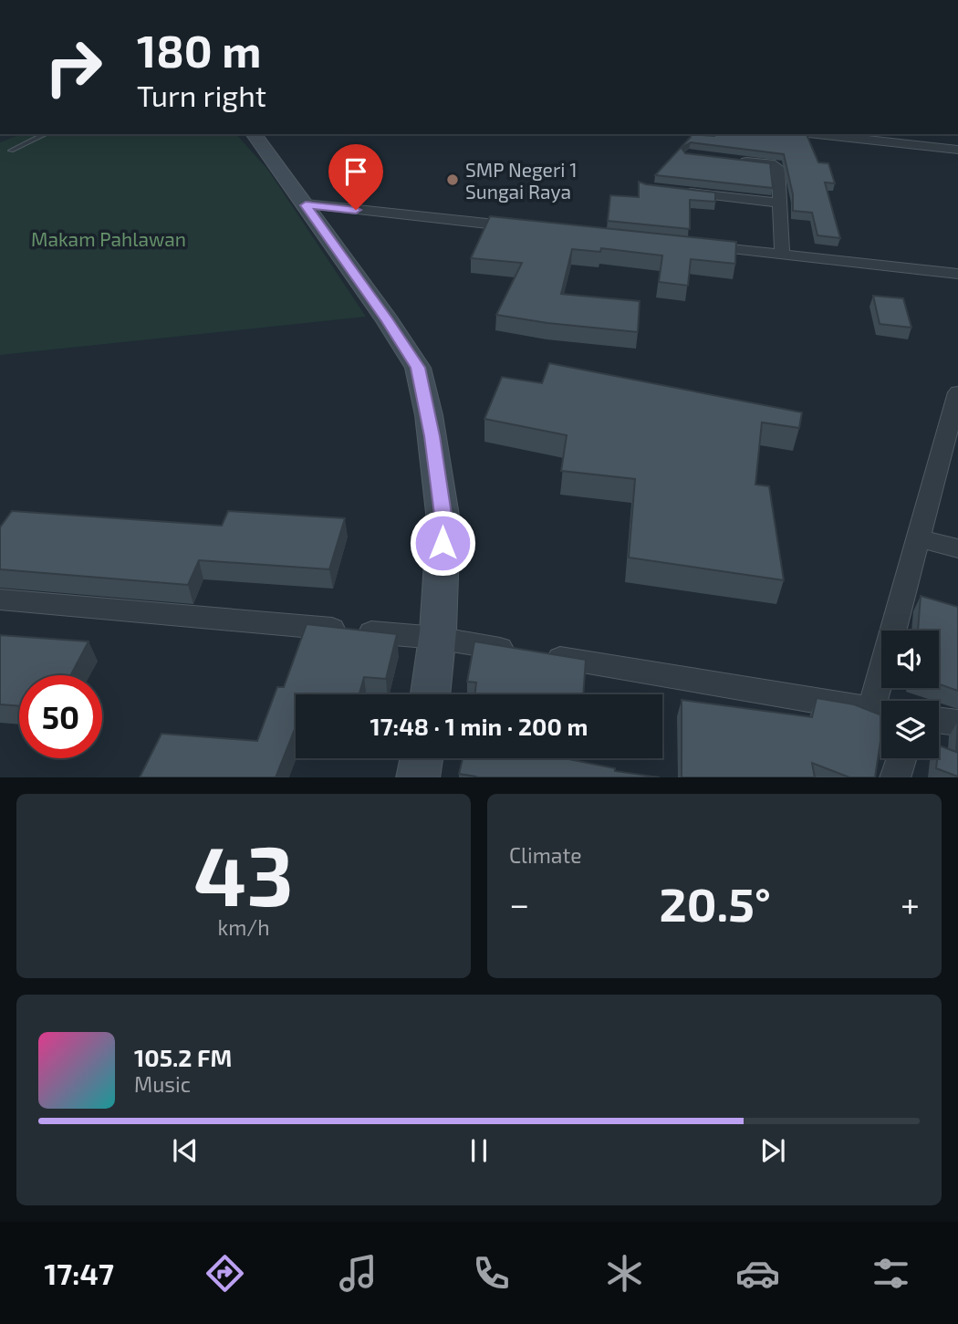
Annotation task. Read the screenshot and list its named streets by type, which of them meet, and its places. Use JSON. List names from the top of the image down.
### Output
{
  "parks": ["Makam Pahlawan"],
  "places": ["SMP Negeri 1 Sungai Raya"],
  "page": {
    "turn": ["180 m", "Turn right"],
    "limit": "50",
    "trip": "17:48 · 1 min · 200 m",
    "tile": [
      ["43", "km/h"],
      "Climate"
    ],
    "heat": ["−", "20.5°", "+"],
    "song": ["105.2 FM", "Music"],
    "tabs": "17:47"
  }
}
